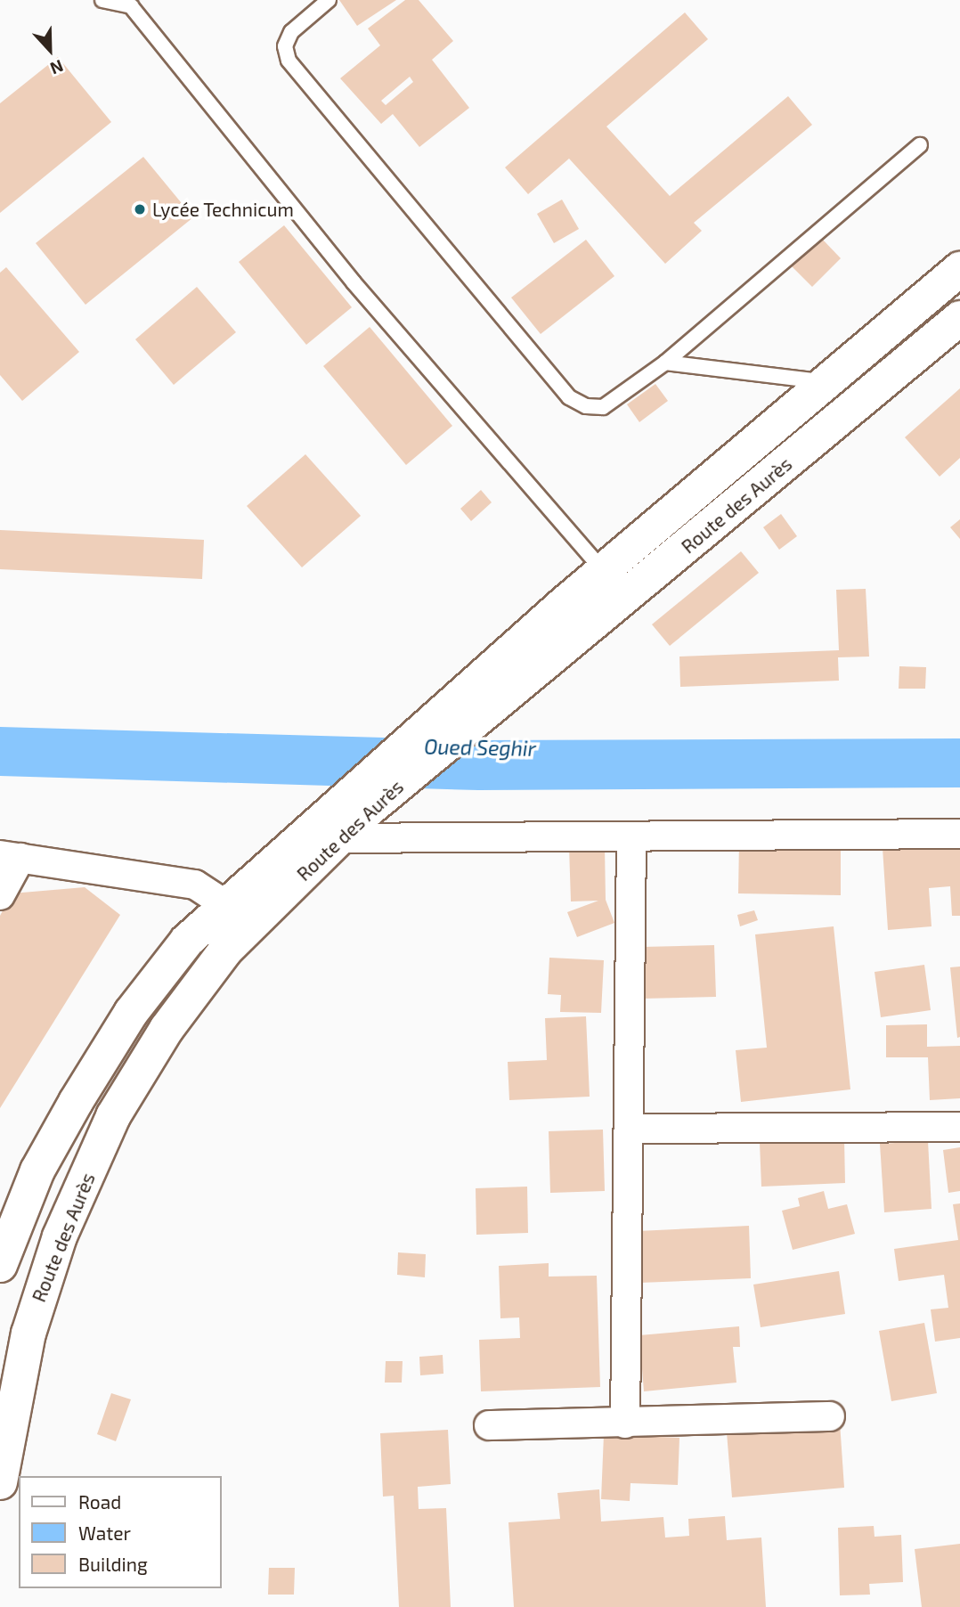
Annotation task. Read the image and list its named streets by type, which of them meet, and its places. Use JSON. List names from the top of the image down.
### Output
{
  "streets": {
    "street": ["Route des Aurès"]
  },
  "water": ["Oued Seghir"],
  "places": ["Lycée Technicum"],
  "legend": ["Road", "Water", "Building"],
  "north": "bottom"
}
